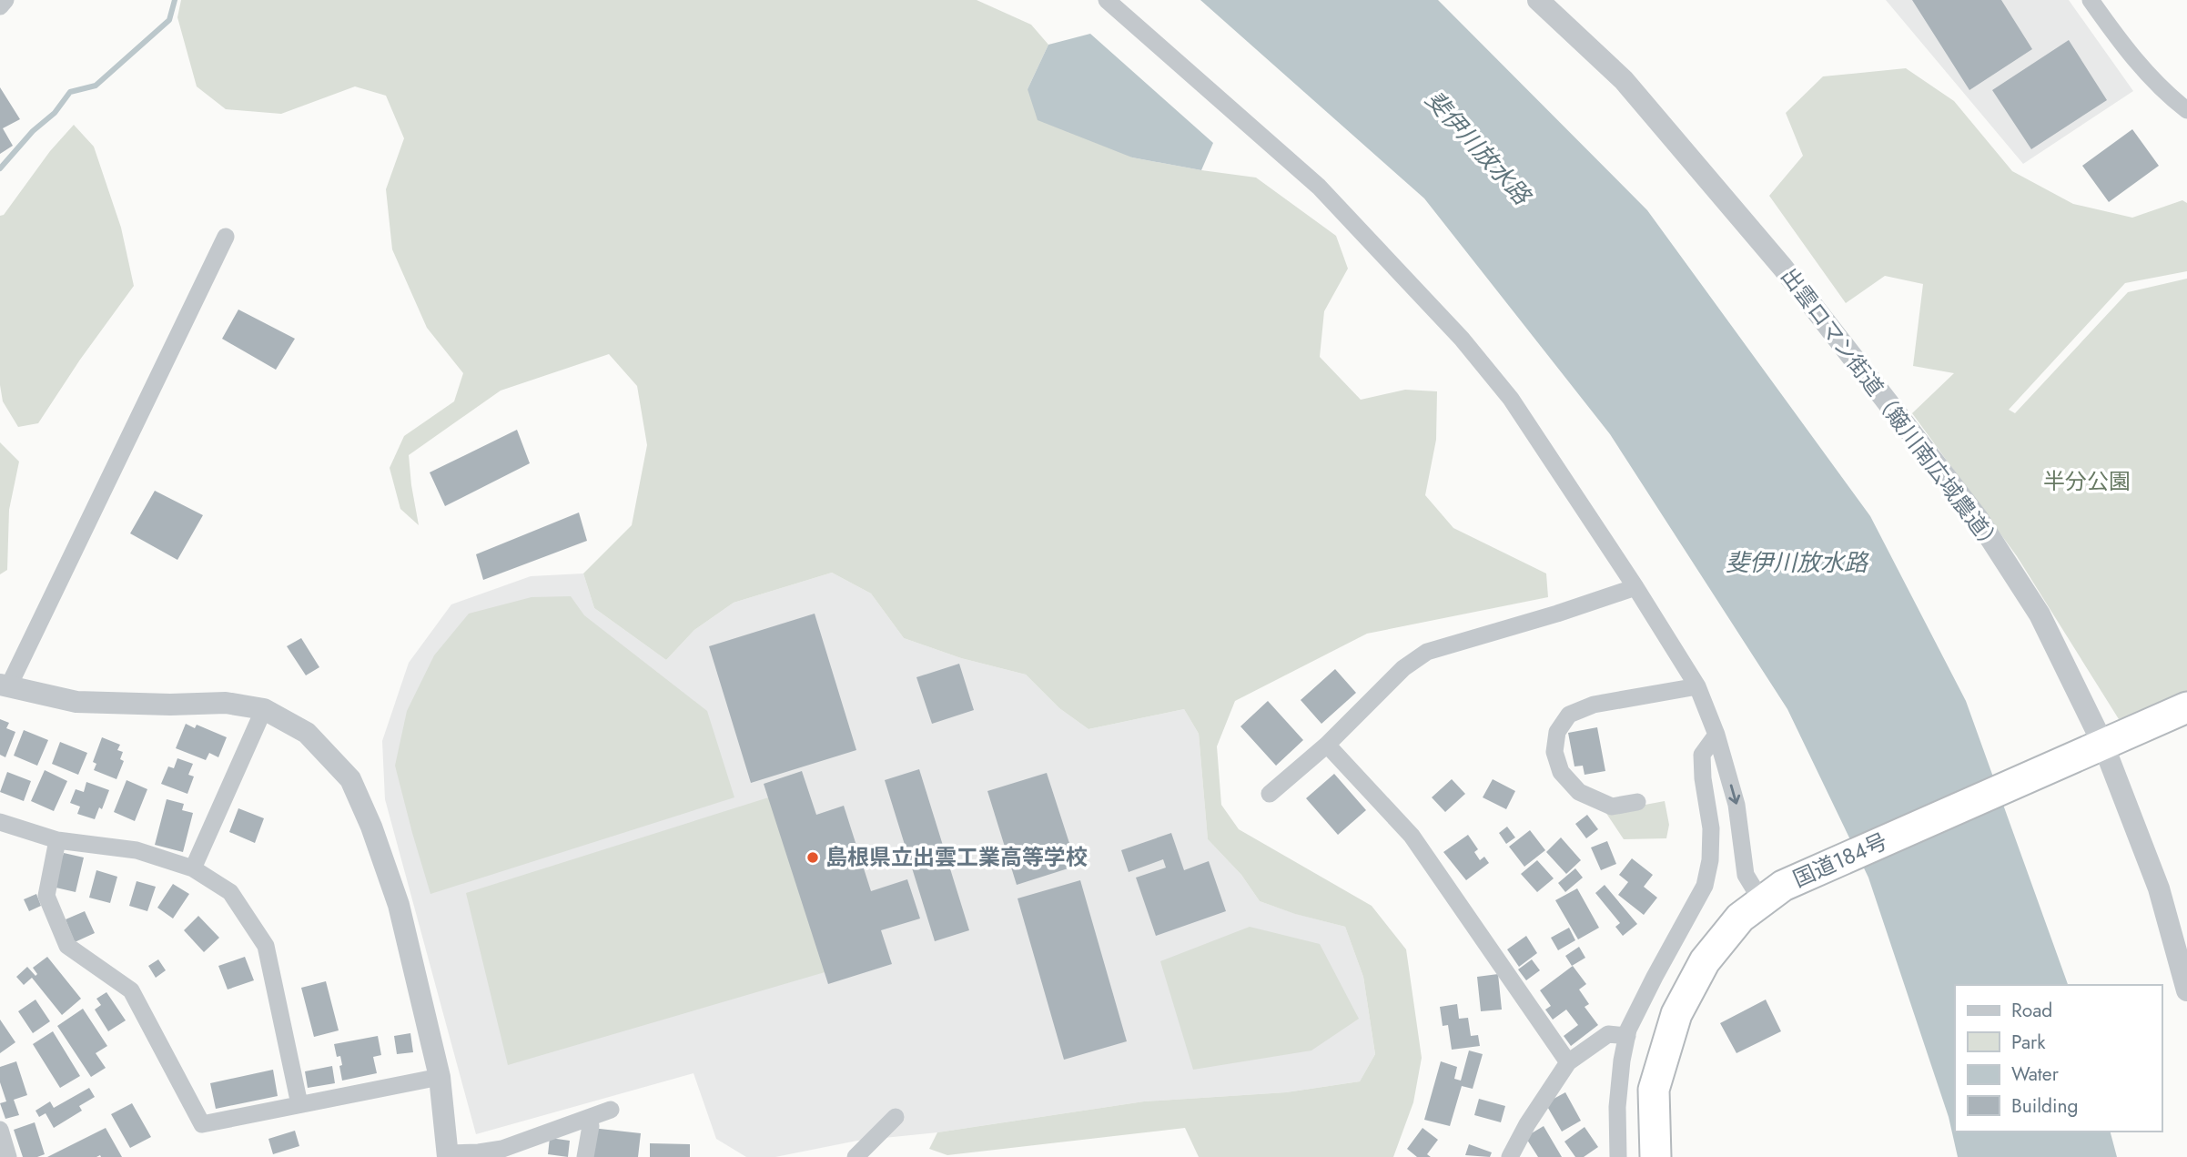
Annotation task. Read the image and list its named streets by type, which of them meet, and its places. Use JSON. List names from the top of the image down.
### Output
{
  "streets": {
    "highway": ["国道184号"],
    "street": ["出雲ロマン街道（簸川南広域農道）"]
  },
  "crossings": [
    ["出雲ロマン街道（簸川南広域農道）", "国道184号"]
  ],
  "water": ["斐伊川放水路"],
  "parks": ["半分公園"],
  "places": ["島根県立出雲工業高等学校"],
  "legend": [
    "Road",
    "Park",
    "Water",
    "Building"
  ]
}
